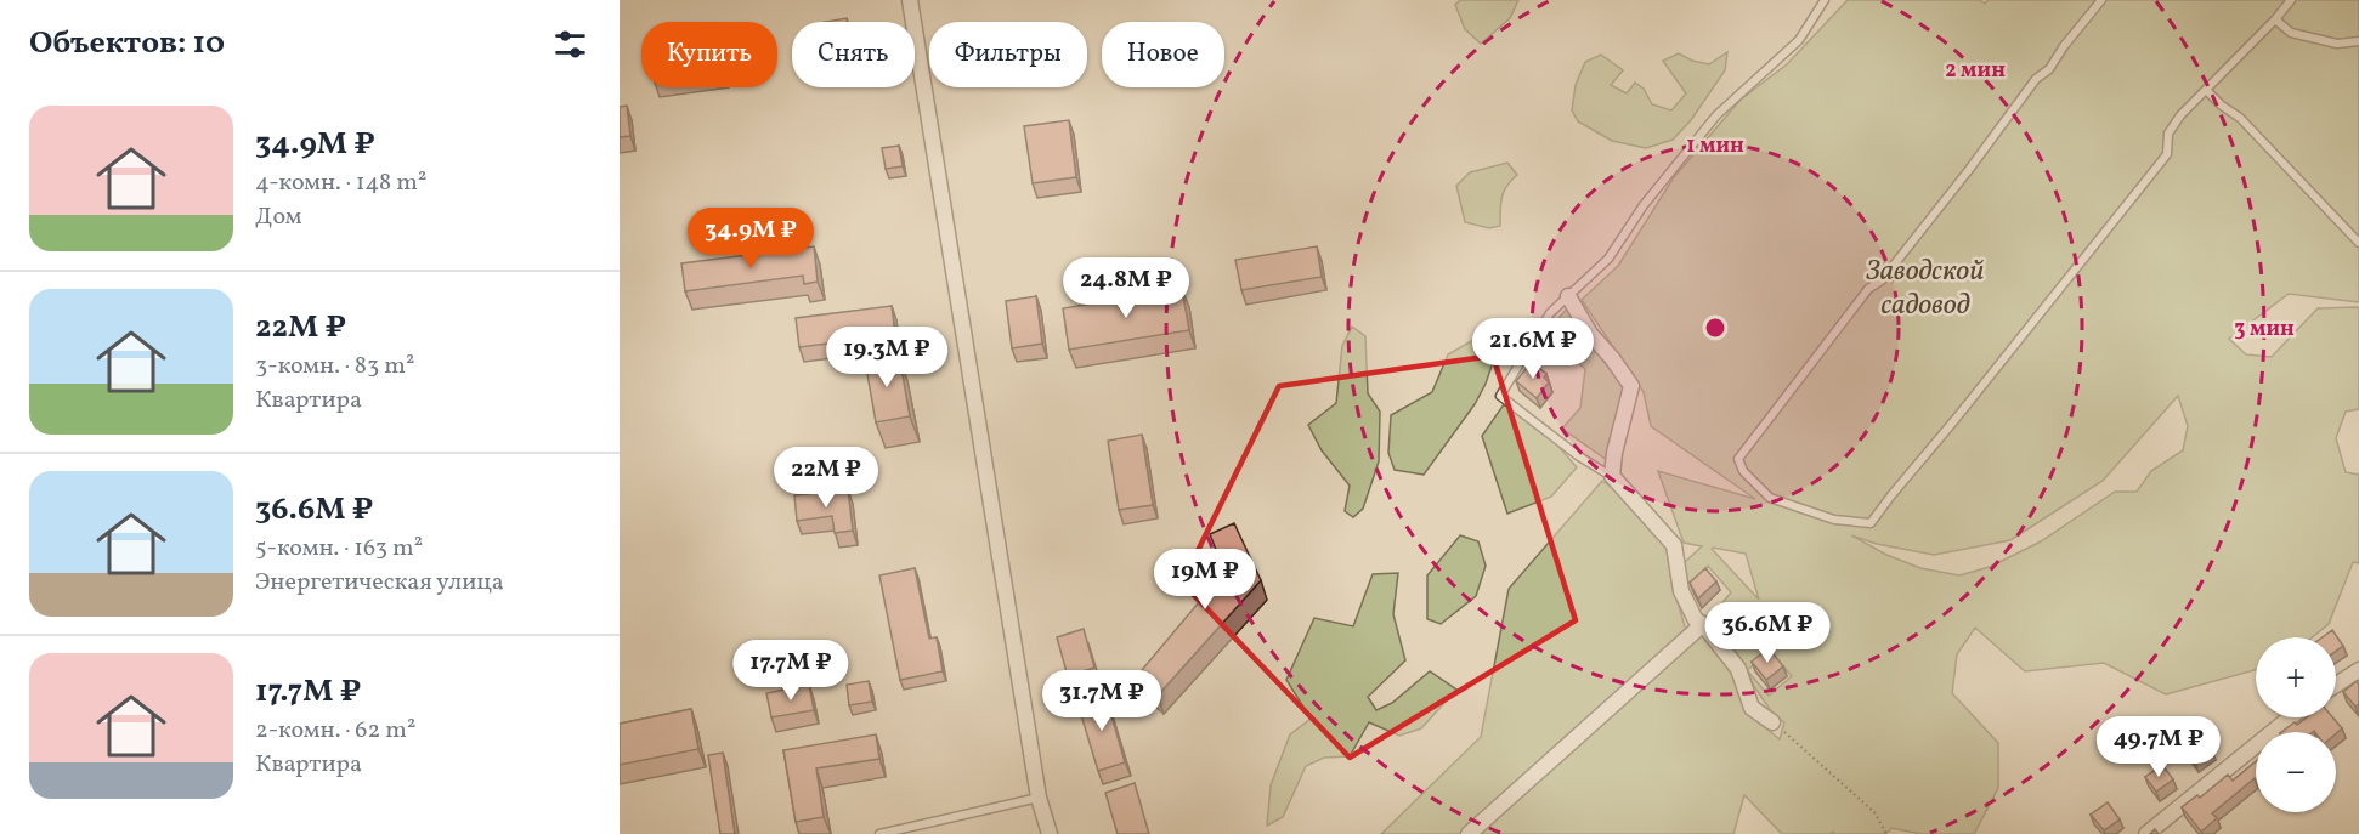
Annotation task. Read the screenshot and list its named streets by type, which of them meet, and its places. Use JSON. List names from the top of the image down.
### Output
{
  "parks": ["Заводской садовод"],
  "page": {
    "heading": "Объектов: 10",
    "chip": [
      "Купить",
      "Снять",
      "Фильтры",
      "Новое"
    ],
    "list": [
      {
        "name": "34.9M ₽",
        "note": "4-комн. · 148 m² · Дом"
      },
      {
        "name": "22M ₽",
        "note": "3-комн. · 83 m² · Квартира"
      },
      {
        "name": "36.6M ₽",
        "note": "5-комн. · 163 m² · Энергетическая улица"
      },
      {
        "name": "17.7M ₽",
        "note": "2-комн. · 62 m² · Квартира"
      }
    ],
    "price": [
      "34.9M ₽",
      "24.8M ₽",
      "21.6M ₽",
      "19.3M ₽",
      "22M ₽",
      "19M ₽",
      "36.6M ₽",
      "17.7M ₽",
      "31.7M ₽",
      "49.7M ₽"
    ],
    "map_buttons": ["+", "−"]
  },
  "rings": ["2 мин", "1 мин", "3 мин"]
}
